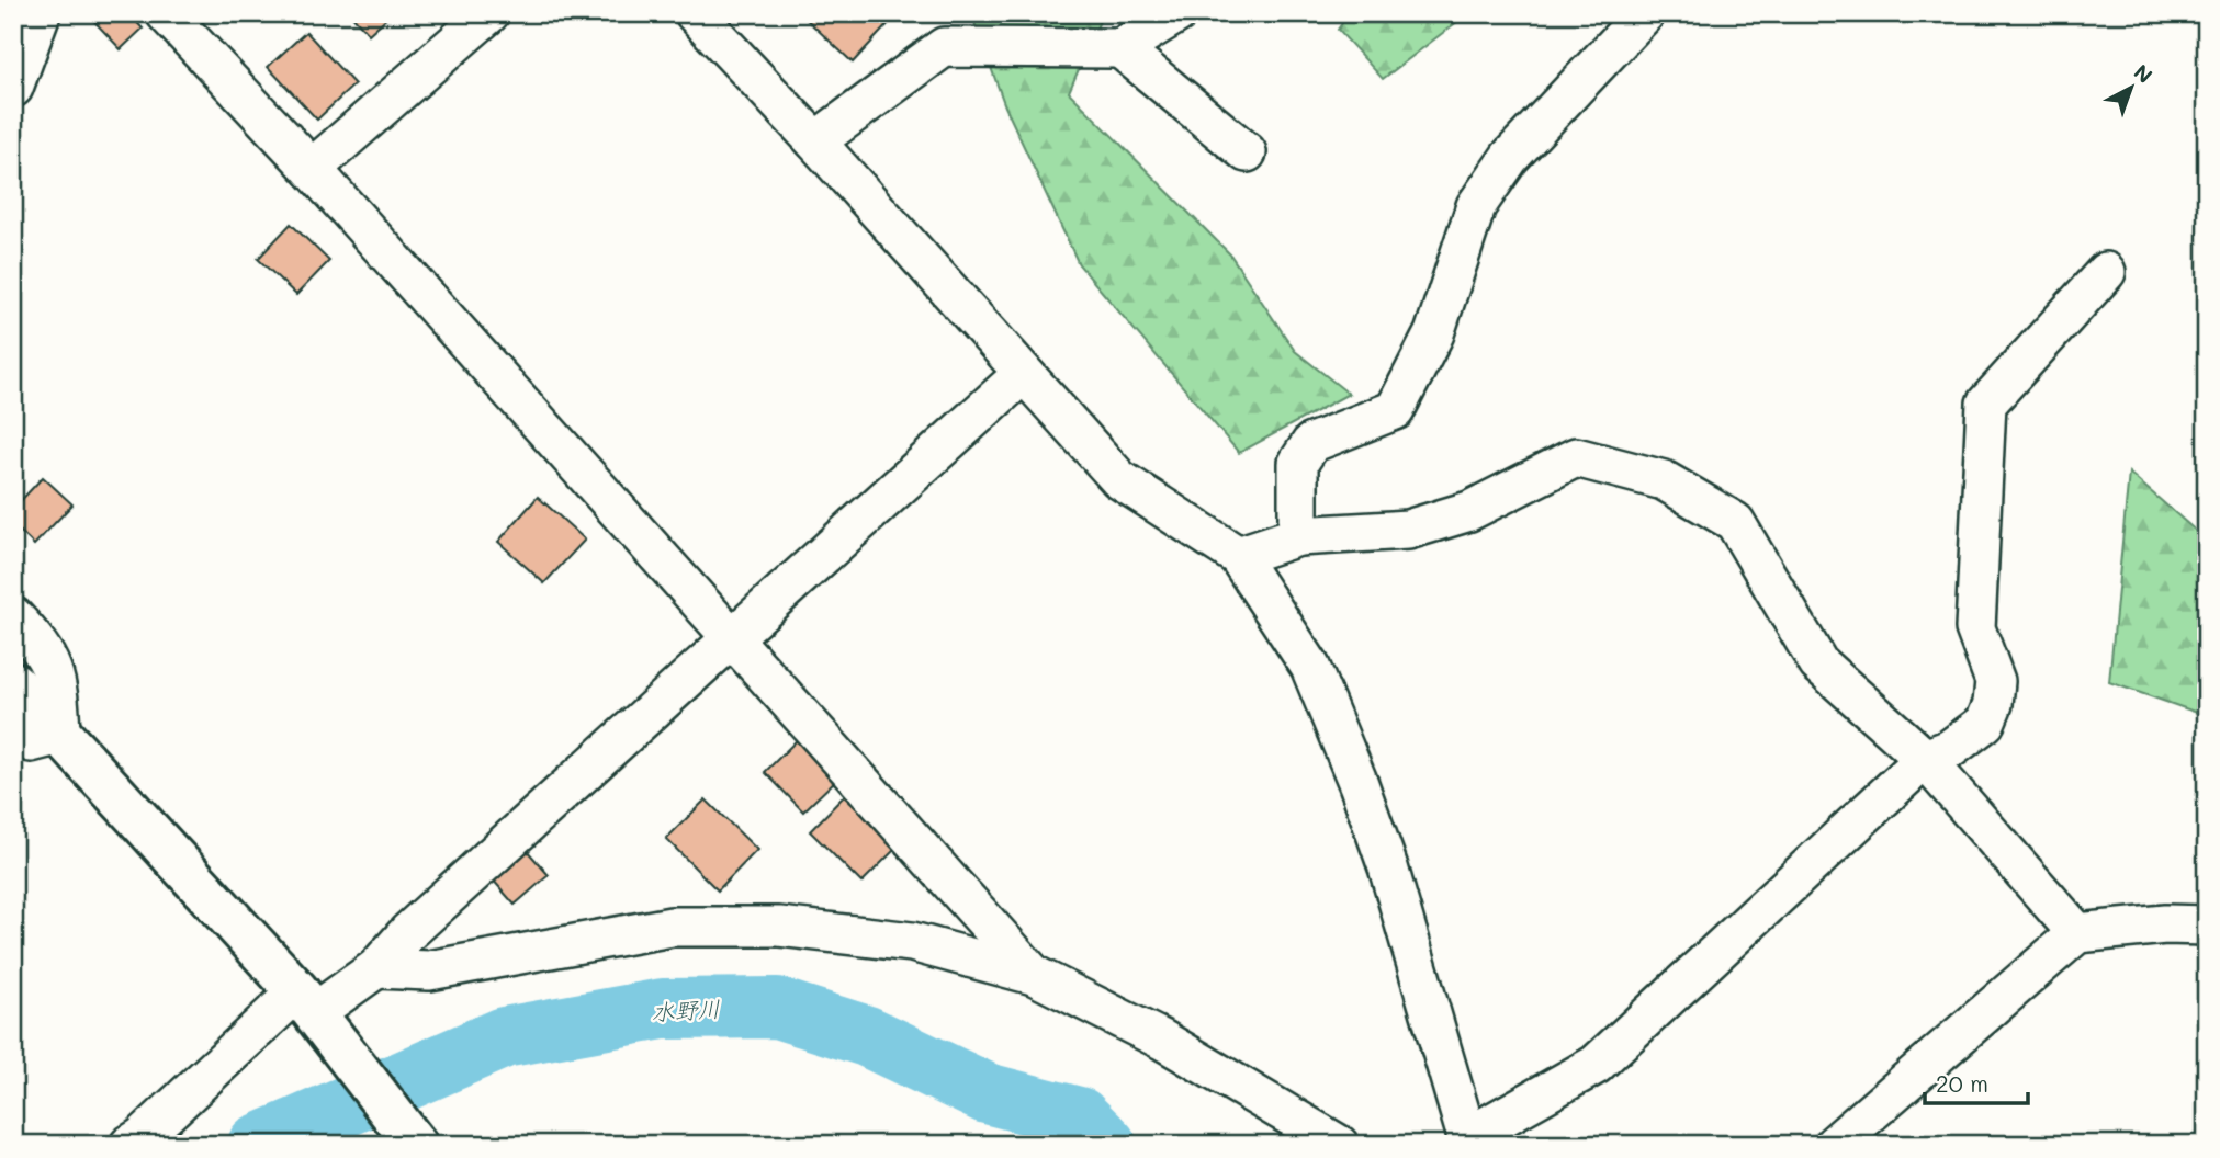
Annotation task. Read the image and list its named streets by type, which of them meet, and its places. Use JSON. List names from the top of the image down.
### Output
{
  "water": ["水野川"],
  "scale_bar": "20 m",
  "north": "top right"
}
